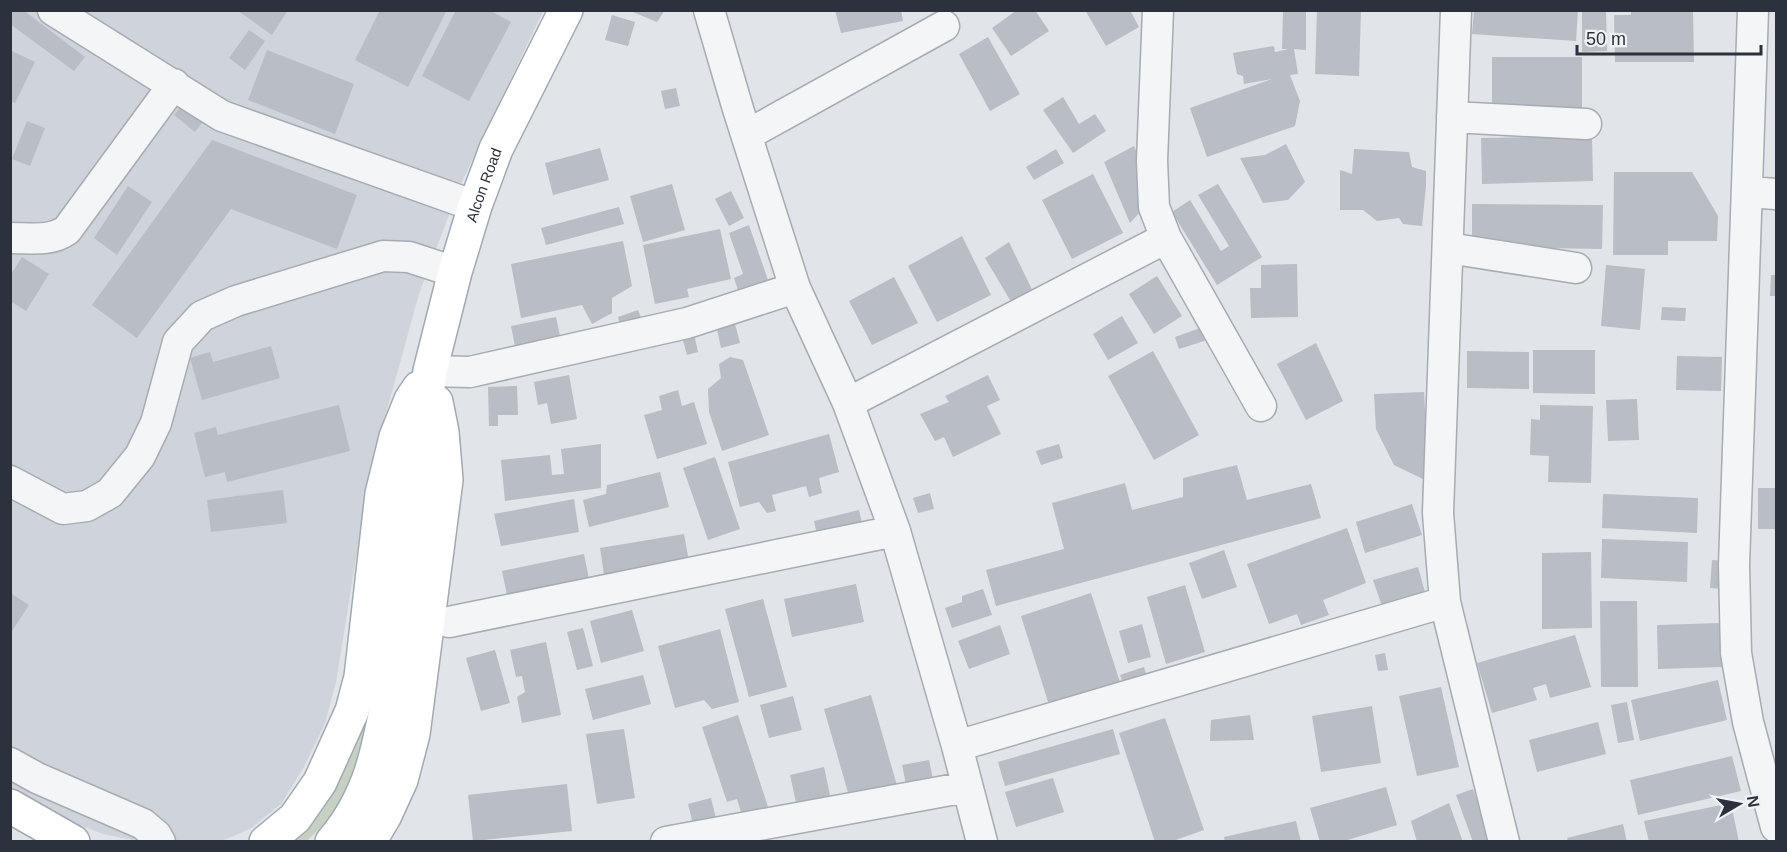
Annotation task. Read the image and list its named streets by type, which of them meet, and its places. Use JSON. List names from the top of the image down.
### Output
{
  "streets": {
    "main road": ["Alcon Road"]
  },
  "scale_bar": "50 m",
  "north": "right"
}
